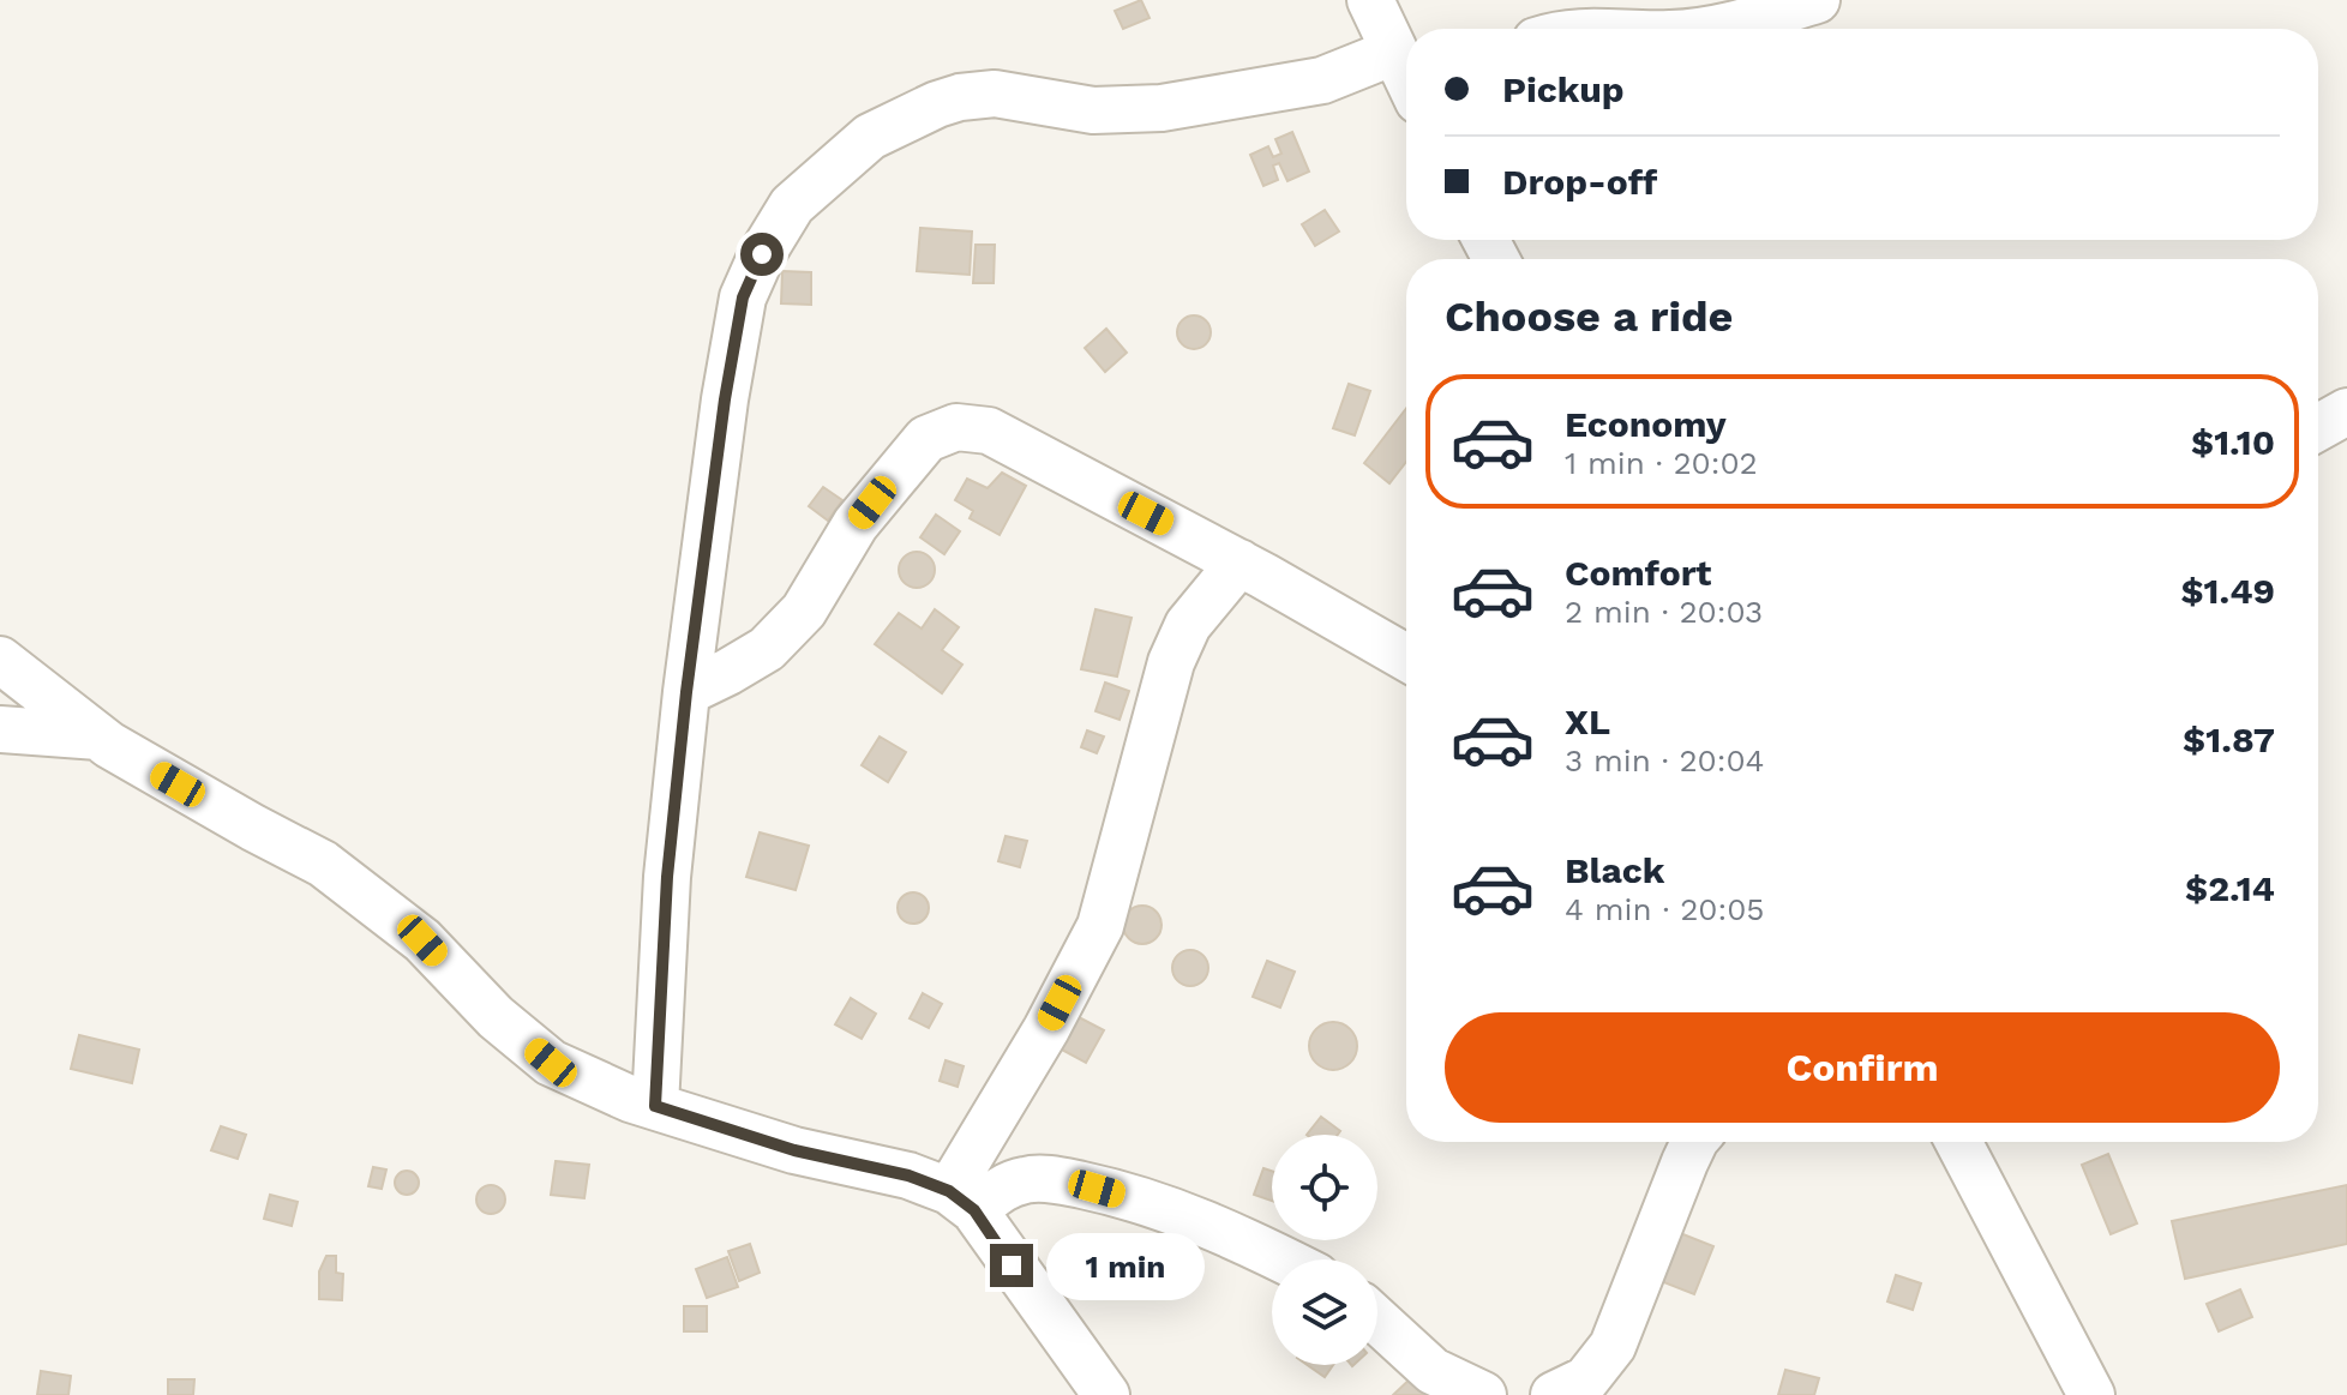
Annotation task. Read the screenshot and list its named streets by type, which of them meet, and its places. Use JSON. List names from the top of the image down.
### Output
{
  "page": {
    "banner": ["Pickup", "Drop-off"],
    "heading": "Choose a ride",
    "list": [
      {
        "name": "Economy",
        "note": "1 min · 20:02",
        "value": "$1.10"
      },
      {
        "name": "Comfort",
        "note": "2 min · 20:03",
        "value": "$1.49"
      },
      {
        "name": "XL",
        "note": "3 min · 20:04",
        "value": "$1.87"
      },
      {
        "name": "Black",
        "note": "4 min · 20:05",
        "value": "$2.14"
      }
    ],
    "buttons": "Confirm",
    "bubble": "1 min"
  }
}
